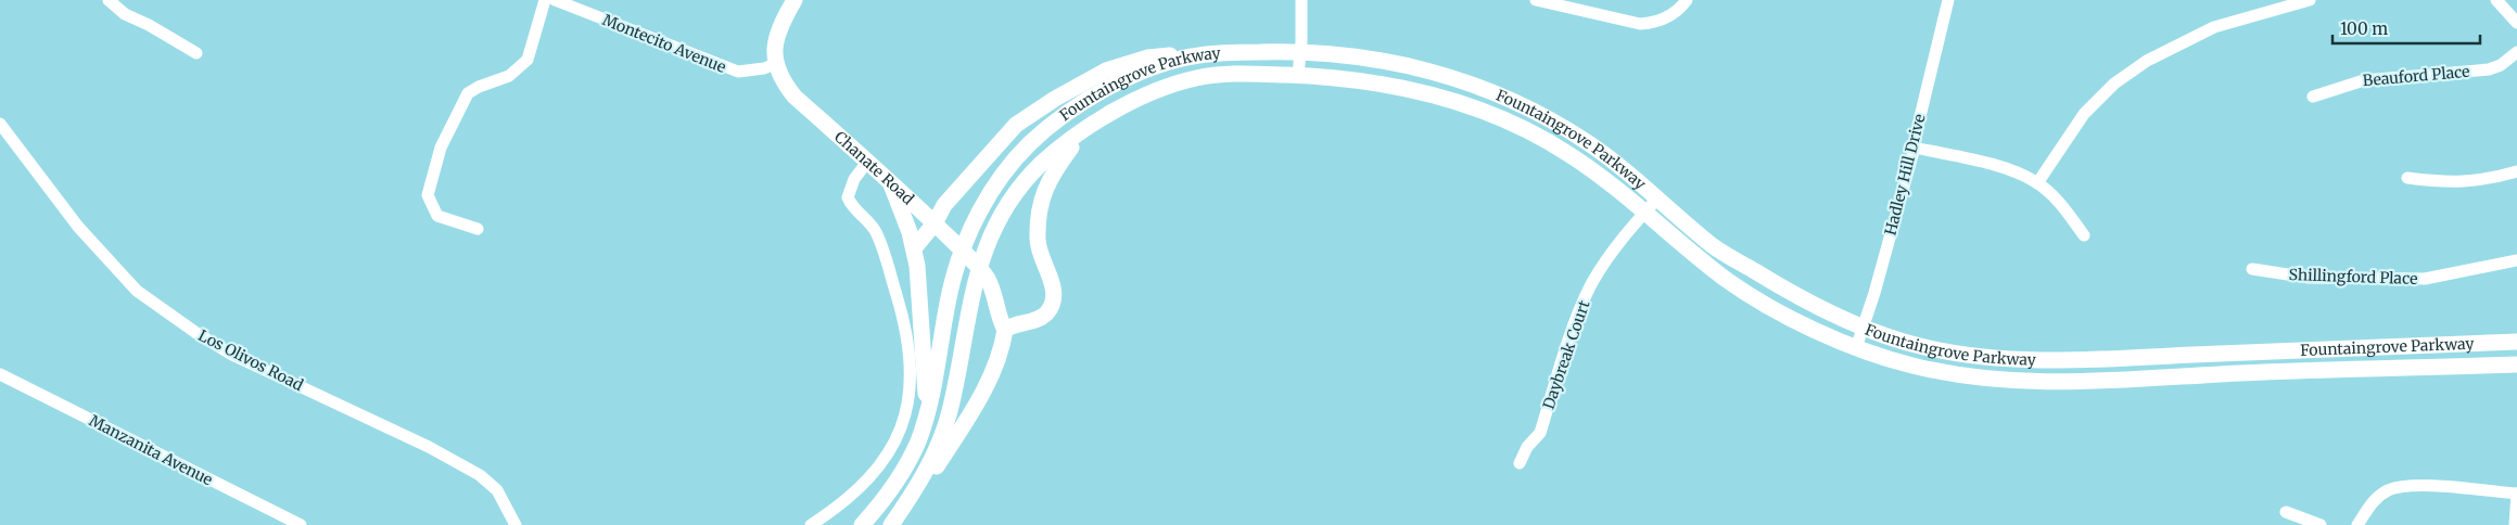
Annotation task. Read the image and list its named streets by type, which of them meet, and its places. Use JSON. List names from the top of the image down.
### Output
{
  "streets": {
    "main road": ["Fountaingrove Parkway", "Chanate Road"],
    "street": [
      "Montecito Avenue",
      "Beauford Place",
      "Hadley Hill Drive",
      "Shillingford Place",
      "Daybreak Court",
      "Los Olivos Road",
      "Manzanita Avenue"
    ]
  },
  "crossings": [
    ["Montecito Avenue", "Chanate Road"],
    ["Fountaingrove Parkway", "Hadley Hill Drive"],
    ["Fountaingrove Parkway", "Daybreak Court"]
  ],
  "scale_bar": "100 m"
}
